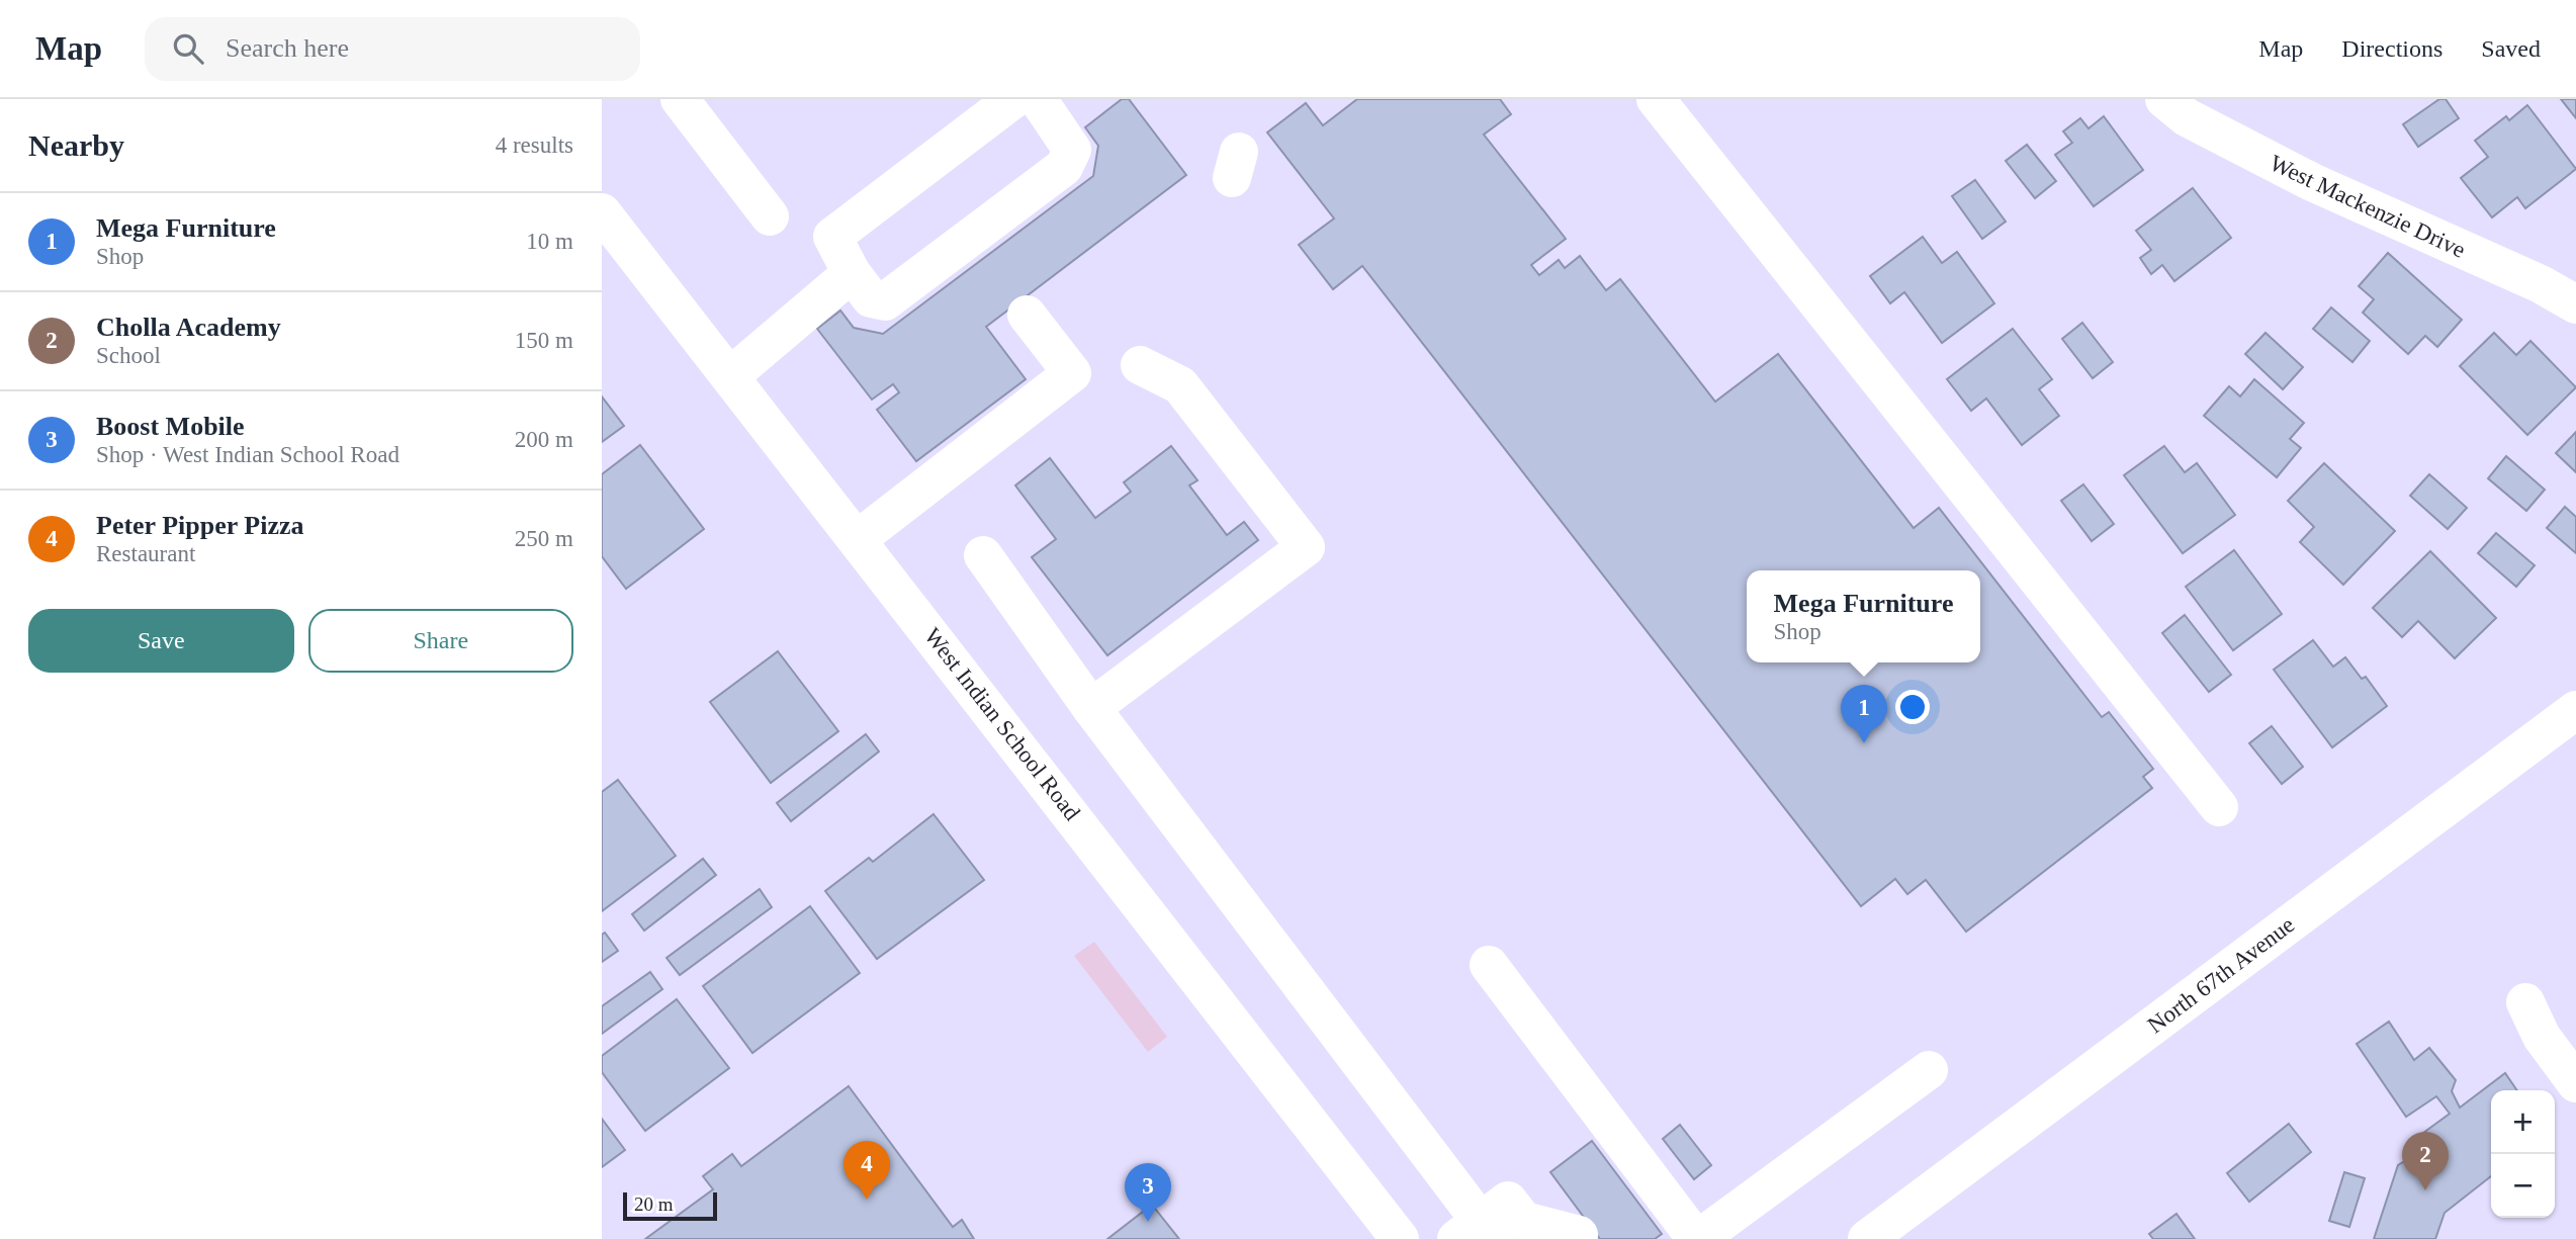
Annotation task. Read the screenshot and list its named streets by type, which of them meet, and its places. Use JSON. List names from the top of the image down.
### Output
{
  "streets": {
    "main road": ["West Mackenzie Drive", "West Indian School Road", "North 67th Avenue"]
  },
  "scale_bar": "20 m",
  "page": {
    "header": "Map",
    "search": "Search here",
    "nav": ["Map", "Directions", "Saved"],
    "heading": ["Nearby", "4 results"],
    "list": [
      {
        "mark": "1",
        "name": "Mega Furniture",
        "note": "Shop",
        "value": "10 m"
      },
      {
        "mark": "2",
        "name": "Cholla Academy",
        "note": "School",
        "value": "150 m"
      },
      {
        "mark": "3",
        "name": "Boost Mobile",
        "note": "Shop · West Indian School Road",
        "value": "200 m"
      },
      {
        "mark": "4",
        "name": "Peter Pipper Pizza",
        "note": "Restaurant",
        "value": "250 m"
      }
    ],
    "popup": ["Mega Furniture", "Shop"],
    "buttons": ["Save", "Share"],
    "pins": [
      "1",
      "2",
      "4",
      "3"
    ],
    "map_buttons": ["+", "−"],
    "scale": "20 m"
  }
}
